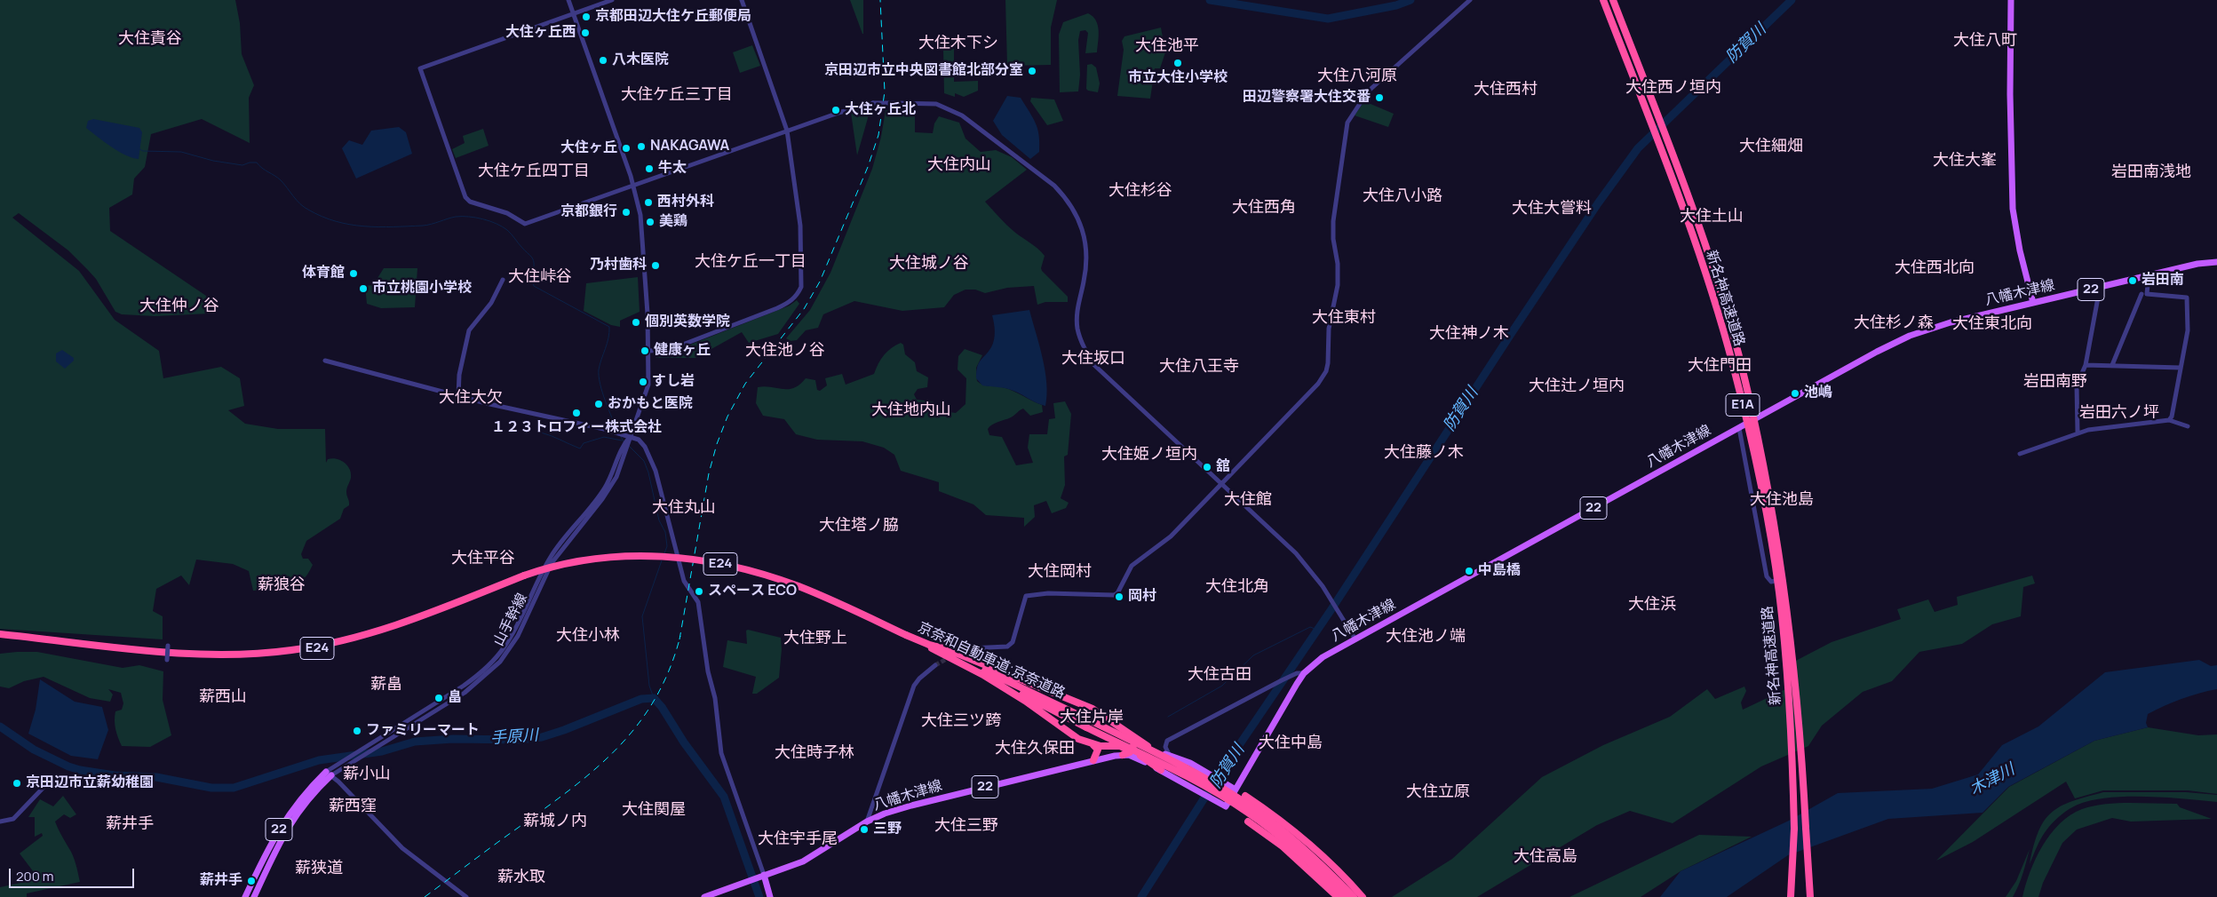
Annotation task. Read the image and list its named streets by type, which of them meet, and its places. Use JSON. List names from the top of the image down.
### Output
{
  "streets": {
    "highway": [
      "新名神高速道路",
      "E1A",
      "E24",
      "京奈和自動車道;京奈道路"
    ],
    "main road": ["22", "八幡木津線"],
    "street": ["山手幹線"]
  },
  "crossings": [
    ["22", "山手幹線"]
  ],
  "districts": [
    "大住責谷",
    "大住八町",
    "大住木下シ",
    "大住池平",
    "大住八河原",
    "大住西ノ垣内",
    "大住西村",
    "大住ケ丘三丁目",
    "大住細畑",
    "大住大峯",
    "大住内山",
    "大住ケ丘四丁目",
    "岩田南浅地",
    "大住杉谷",
    "大住八小路",
    "大住西角",
    "大住大嘗料",
    "大住土山",
    "大住ケ丘一丁目",
    "大住城ノ谷",
    "大住西北向",
    "大住峠谷",
    "大住仲ノ谷",
    "大住東村",
    "大住杉ノ森",
    "大住東北向",
    "大住神ノ木",
    "大住池ノ谷",
    "大住坂口",
    "大住門田",
    "大住八王寺",
    "岩田南野",
    "大住辻ノ垣内",
    "大住大欠",
    "大住地内山",
    "岩田六ノ坪",
    "大住藤ノ木",
    "大住姫ノ垣内",
    "大住館",
    "大住池島",
    "大住丸山",
    "大住塔ノ脇",
    "大住平谷",
    "大住岡村",
    "薪狼谷",
    "大住北角",
    "大住浜",
    "大住小林",
    "大住池ノ端",
    "大住野上",
    "大住古田",
    "薪畠",
    "薪西山",
    "大住片岸",
    "大住三ツ跨",
    "大住中島",
    "大住久保田",
    "大住時子林",
    "薪小山",
    "大住立原",
    "薪西窪",
    "大住関屋",
    "薪城ノ内",
    "薪井手",
    "大住三野",
    "大住宇手尾",
    "大住高島",
    "薪狭道",
    "薪水取"
  ],
  "water": ["防賀川", "手原川", "木津川"],
  "places": [
    "京都田辺大住ケ丘郵便局",
    "大住ヶ丘西",
    "八木医院",
    "市立大住小学校",
    "京田辺市立中央図書館北部分室",
    "田辺警察署大住交番",
    "大住ヶ丘北",
    "NAKAGAWA",
    "大住ヶ丘",
    "牛太",
    "西村外科",
    "京都銀行",
    "美鶏",
    "乃村歯科",
    "体育館",
    "岩田南",
    "市立桃園小学校",
    "個別英数学院",
    "健康ヶ丘",
    "すし岩",
    "池嶋",
    "おかもと医院",
    "１２３トロフィー株式会社",
    "舘",
    "中島橋",
    "スペース ECO",
    "岡村",
    "畠",
    "ファミリーマート",
    "京田辺市立薪幼稚園",
    "三野",
    "薪井手"
  ],
  "scale_bar": "200 m"
}
